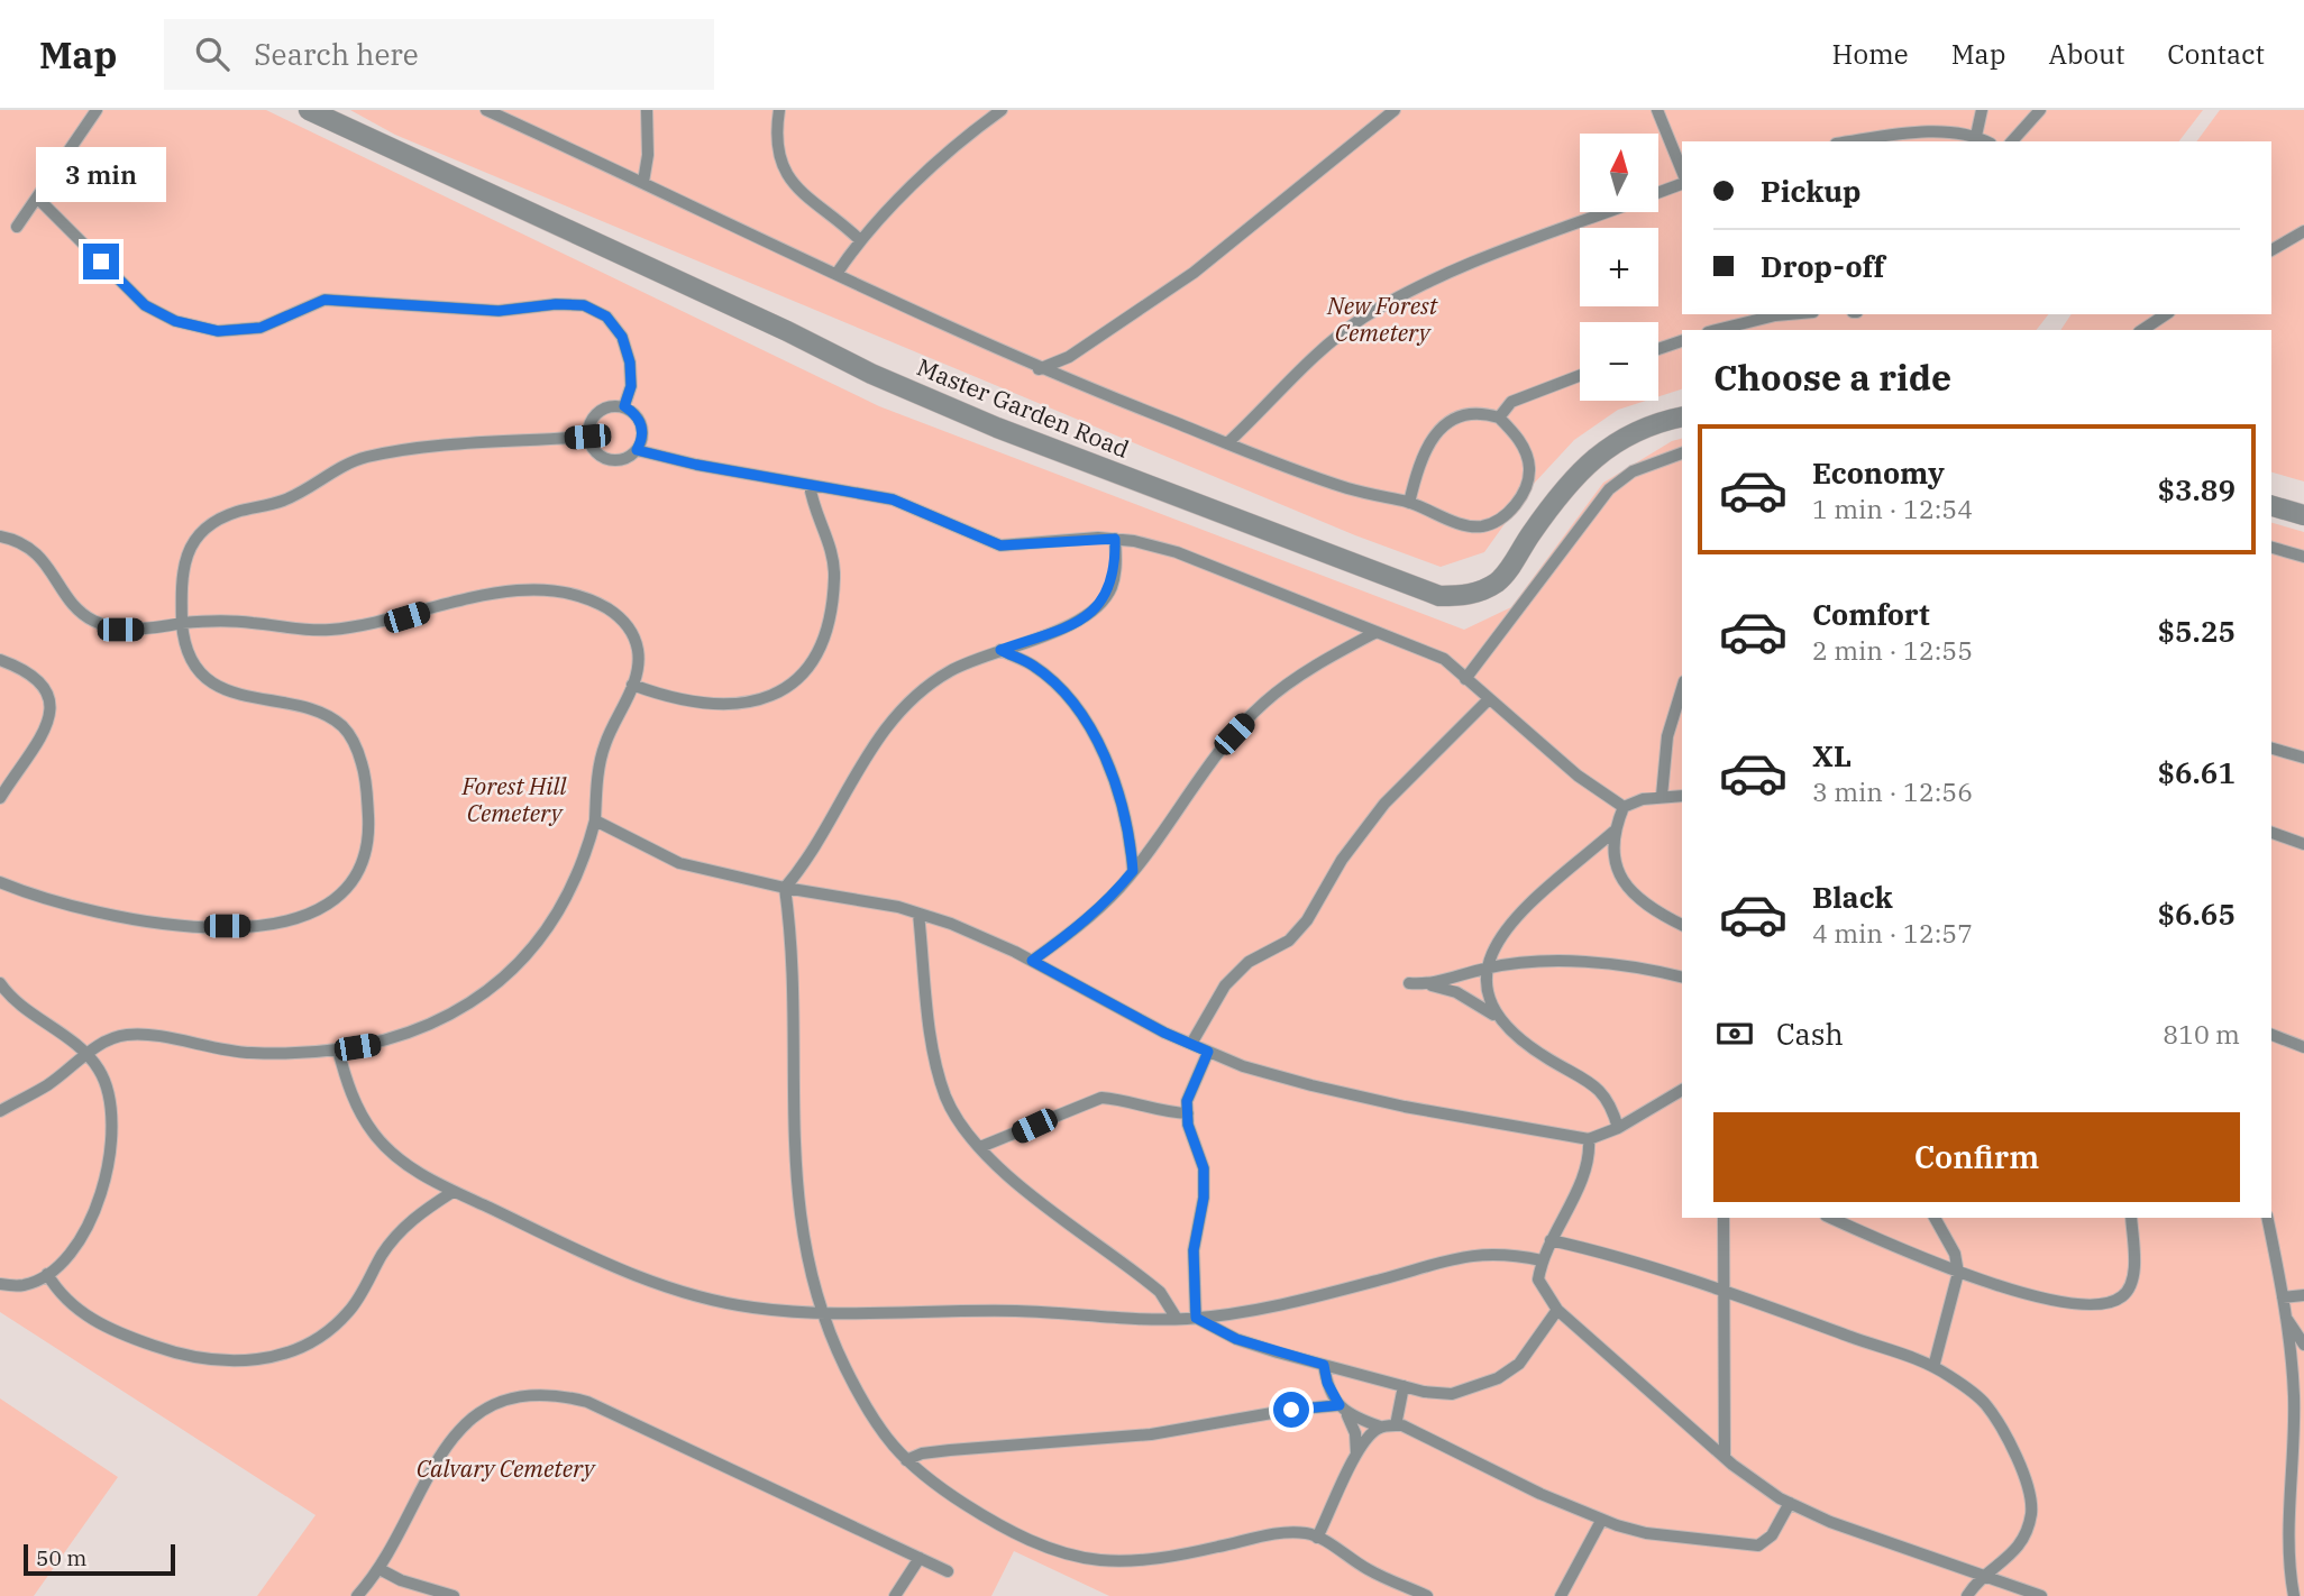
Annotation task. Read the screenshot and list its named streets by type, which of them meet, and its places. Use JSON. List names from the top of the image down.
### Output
{
  "streets": {
    "street": ["Master Garden Road"]
  },
  "parks": ["New Forest Cemetery", "Forest Hill Cemetery", "Calvary Cemetery"],
  "scale_bar": "50 m",
  "north": "top",
  "page": {
    "header": "Map",
    "search": "Search here",
    "nav": [
      "Home",
      "Map",
      "About",
      "Contact"
    ],
    "map_buttons": ["+", "−"],
    "banner": ["Pickup", "Drop-off"],
    "bubble": "3 min",
    "heading": "Choose a ride",
    "list": [
      {
        "name": "Economy",
        "note": "1 min · 12:54",
        "value": "$3.89"
      },
      {
        "name": "Comfort",
        "note": "2 min · 12:55",
        "value": "$5.25"
      },
      {
        "name": "XL",
        "note": "3 min · 12:56",
        "value": "$6.61"
      },
      {
        "name": "Black",
        "note": "4 min · 12:57",
        "value": "$6.65"
      }
    ],
    "pay": ["Cash", "810 m"],
    "buttons": "Confirm",
    "scale": "50 m"
  }
}
